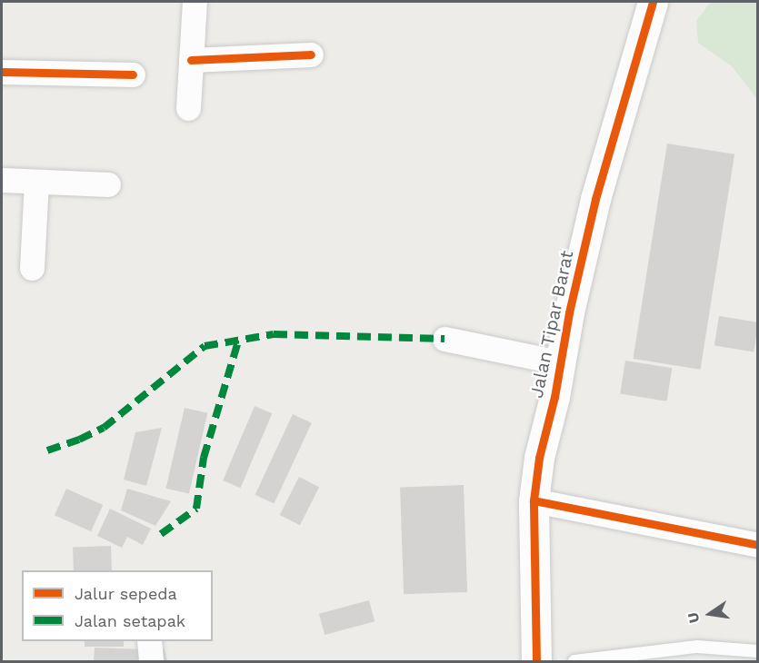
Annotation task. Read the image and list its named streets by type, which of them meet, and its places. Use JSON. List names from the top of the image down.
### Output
{
  "streets": {
    "street": ["Jalan Tipar Barat"]
  },
  "legend": ["Jalur sepeda", "Jalan setapak"],
  "north": "left"
}
